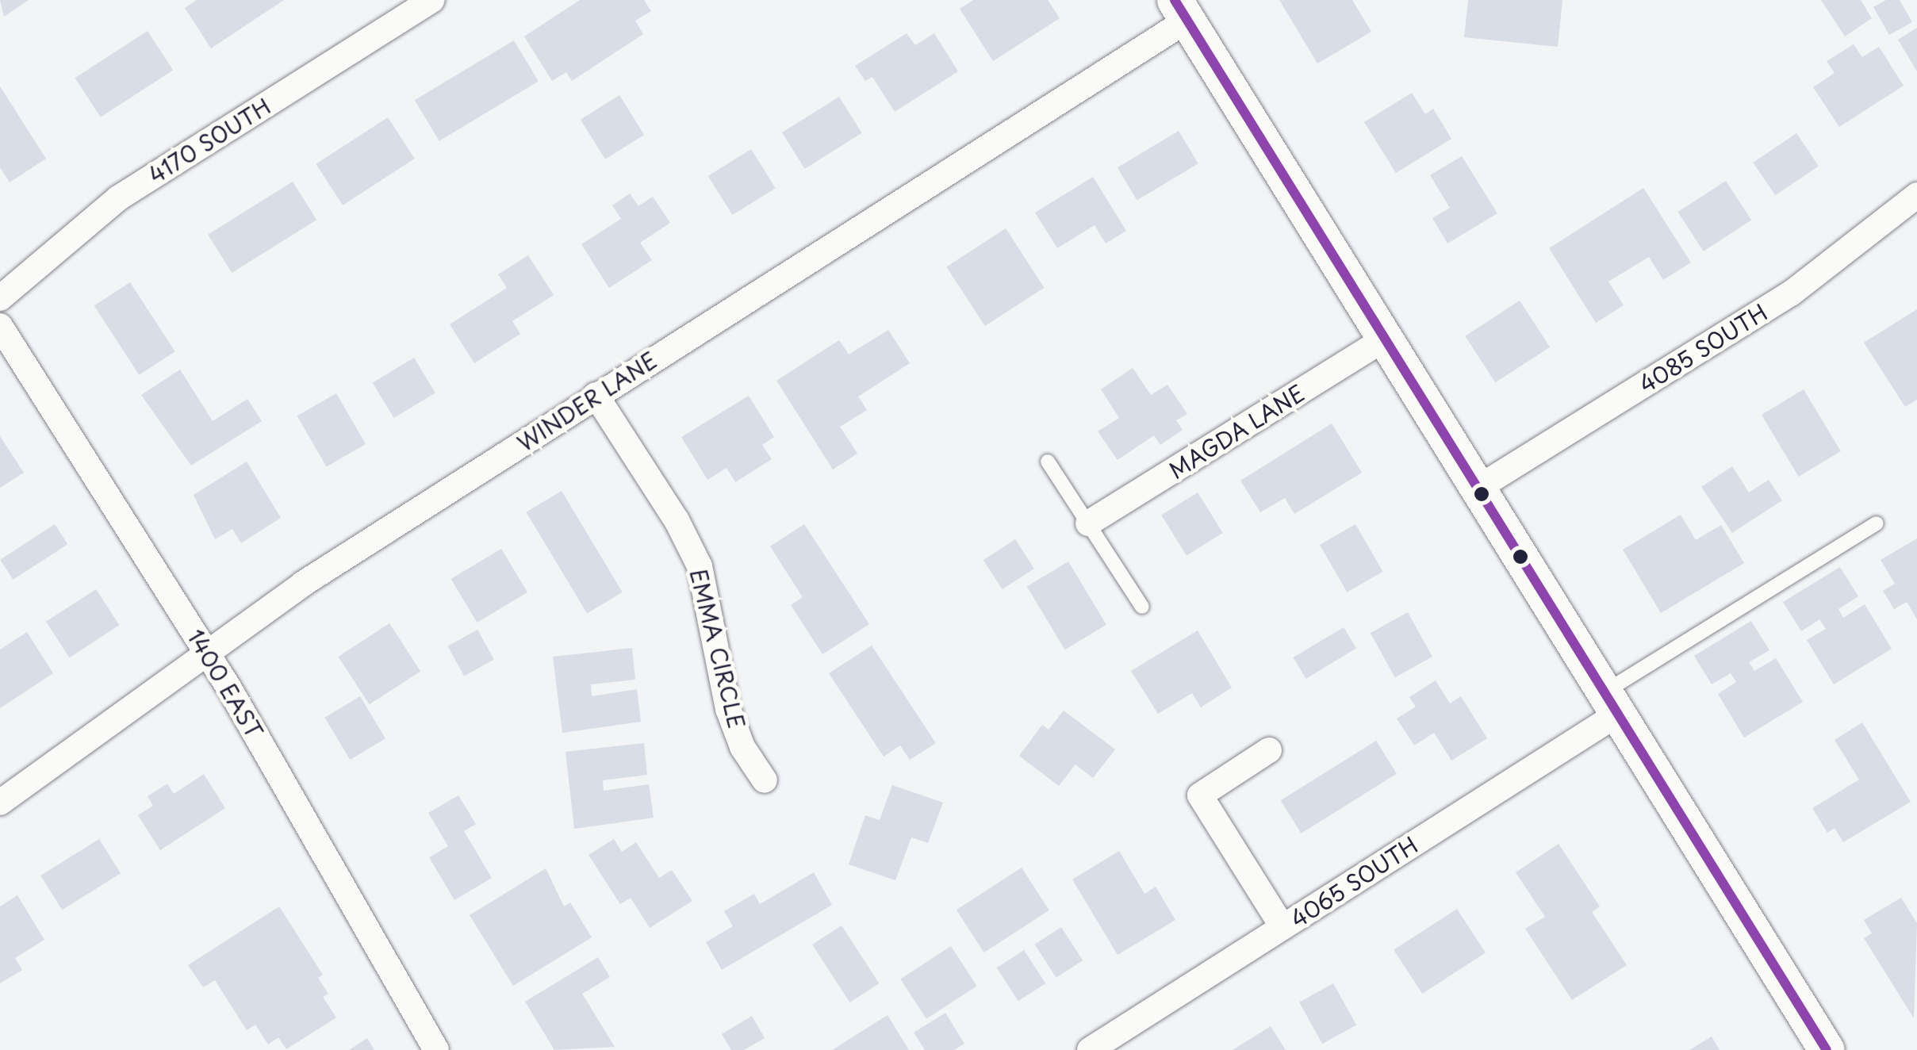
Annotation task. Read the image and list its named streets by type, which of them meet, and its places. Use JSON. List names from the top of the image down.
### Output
{
  "streets": {
    "street": [
      "4170 SOUTH",
      "4085 SOUTH",
      "WINDER LANE",
      "MAGDA LANE",
      "EMMA CIRCLE",
      "1400 EAST",
      "4065 SOUTH"
    ]
  },
  "crossings": [
    ["WINDER LANE", "EMMA CIRCLE"],
    ["WINDER LANE", "1400 EAST"]
  ]
}
